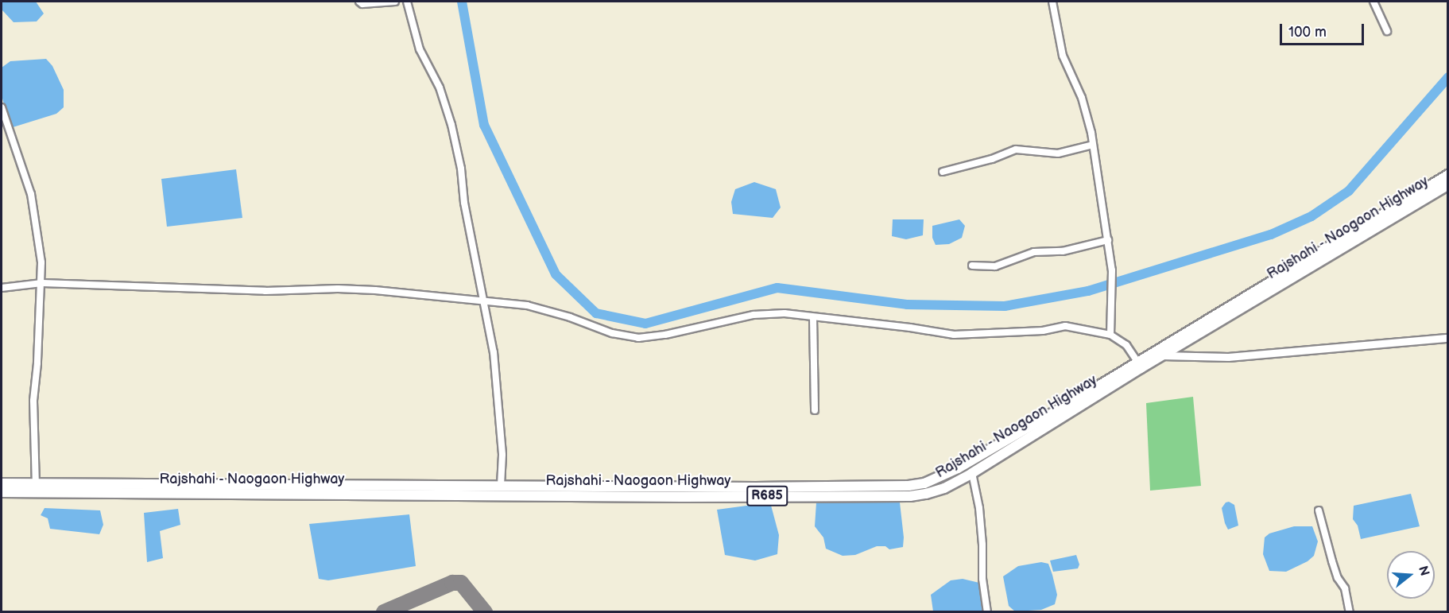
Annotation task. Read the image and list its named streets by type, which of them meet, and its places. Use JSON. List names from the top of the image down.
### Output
{
  "streets": {
    "main road": ["Rajshahi - Naogaon Highway", "R685"]
  },
  "scale_bar": "100 m",
  "north": "right"
}
